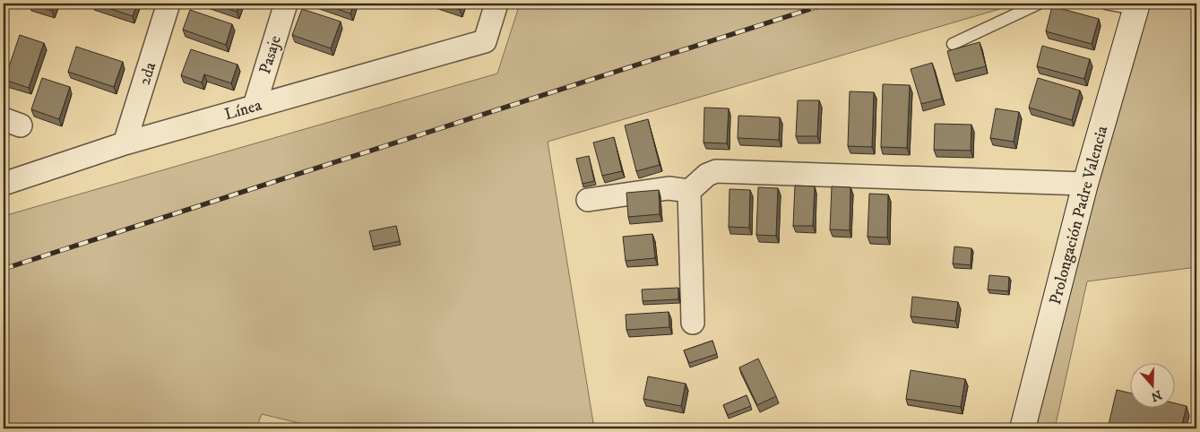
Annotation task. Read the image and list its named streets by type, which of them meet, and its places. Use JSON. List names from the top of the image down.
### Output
{
  "streets": {
    "street": [
      "Pasaje",
      "2da",
      "Línea",
      "Prolongación Padre Valencia"
    ]
  },
  "crossings": [
    ["Pasaje", "Línea"],
    ["2da", "Línea"]
  ],
  "north": "bottom"
}
